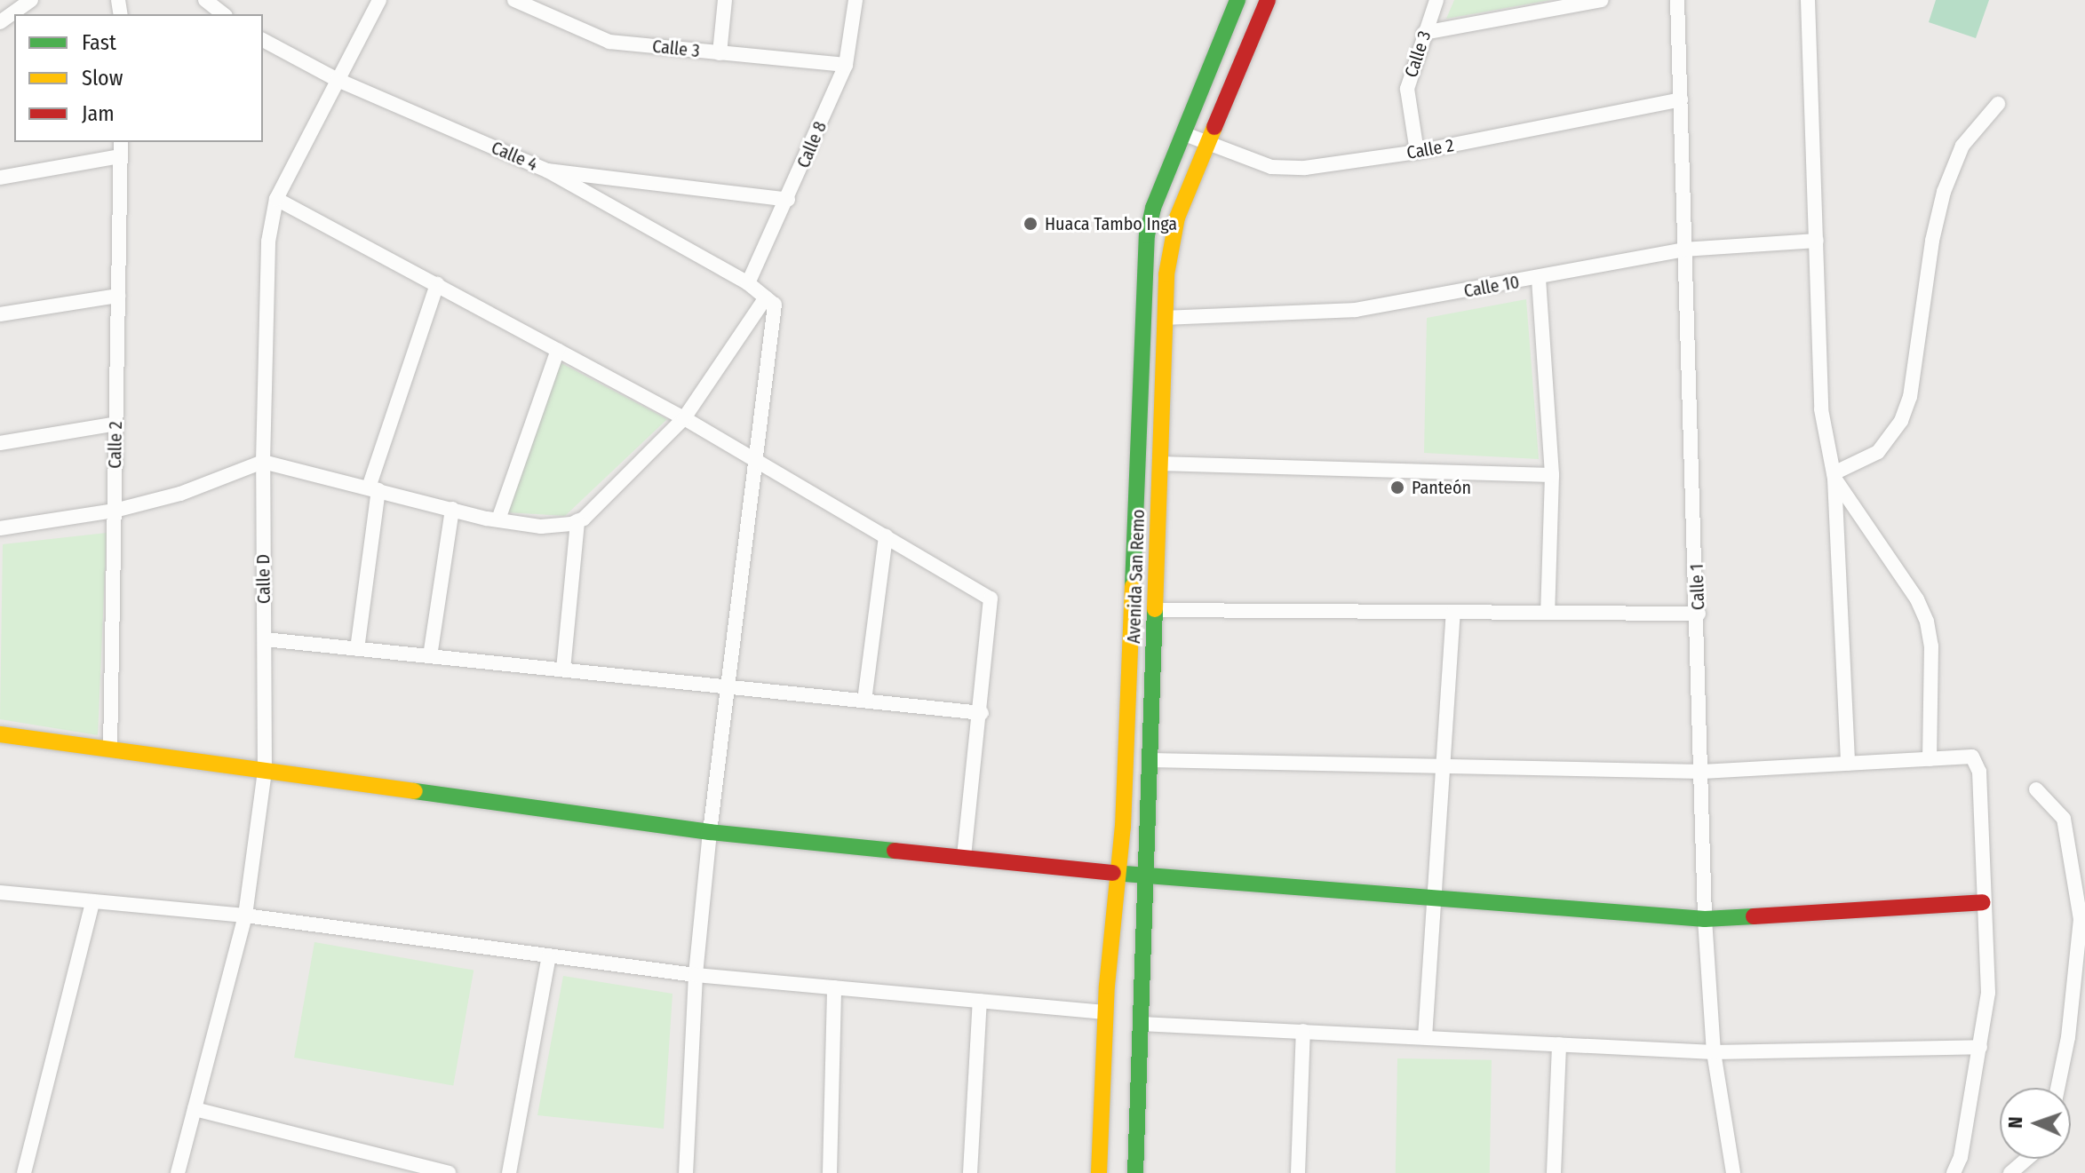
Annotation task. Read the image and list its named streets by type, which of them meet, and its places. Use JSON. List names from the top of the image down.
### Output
{
  "streets": {
    "main road": ["Avenida San Remo"],
    "street": [
      "Calle 3",
      "Calle 8",
      "Calle 2",
      "Calle 4",
      "Calle 10",
      "Calle D",
      "Calle 1"
    ]
  },
  "crossings": [
    ["Calle 3", "Calle 8"],
    ["Calle 3", "Calle 2"],
    ["Calle 8", "Calle 4"],
    ["Calle 2", "Avenida San Remo"],
    ["Calle 2", "Calle 1"],
    ["Calle 4", "Calle D"],
    ["Calle 10", "Avenida San Remo"],
    ["Calle 10", "Calle 1"]
  ],
  "places": ["Huaca Tambo Inga", "Panteón"],
  "legend": ["Fast", "Slow", "Jam"],
  "north": "left"
}
